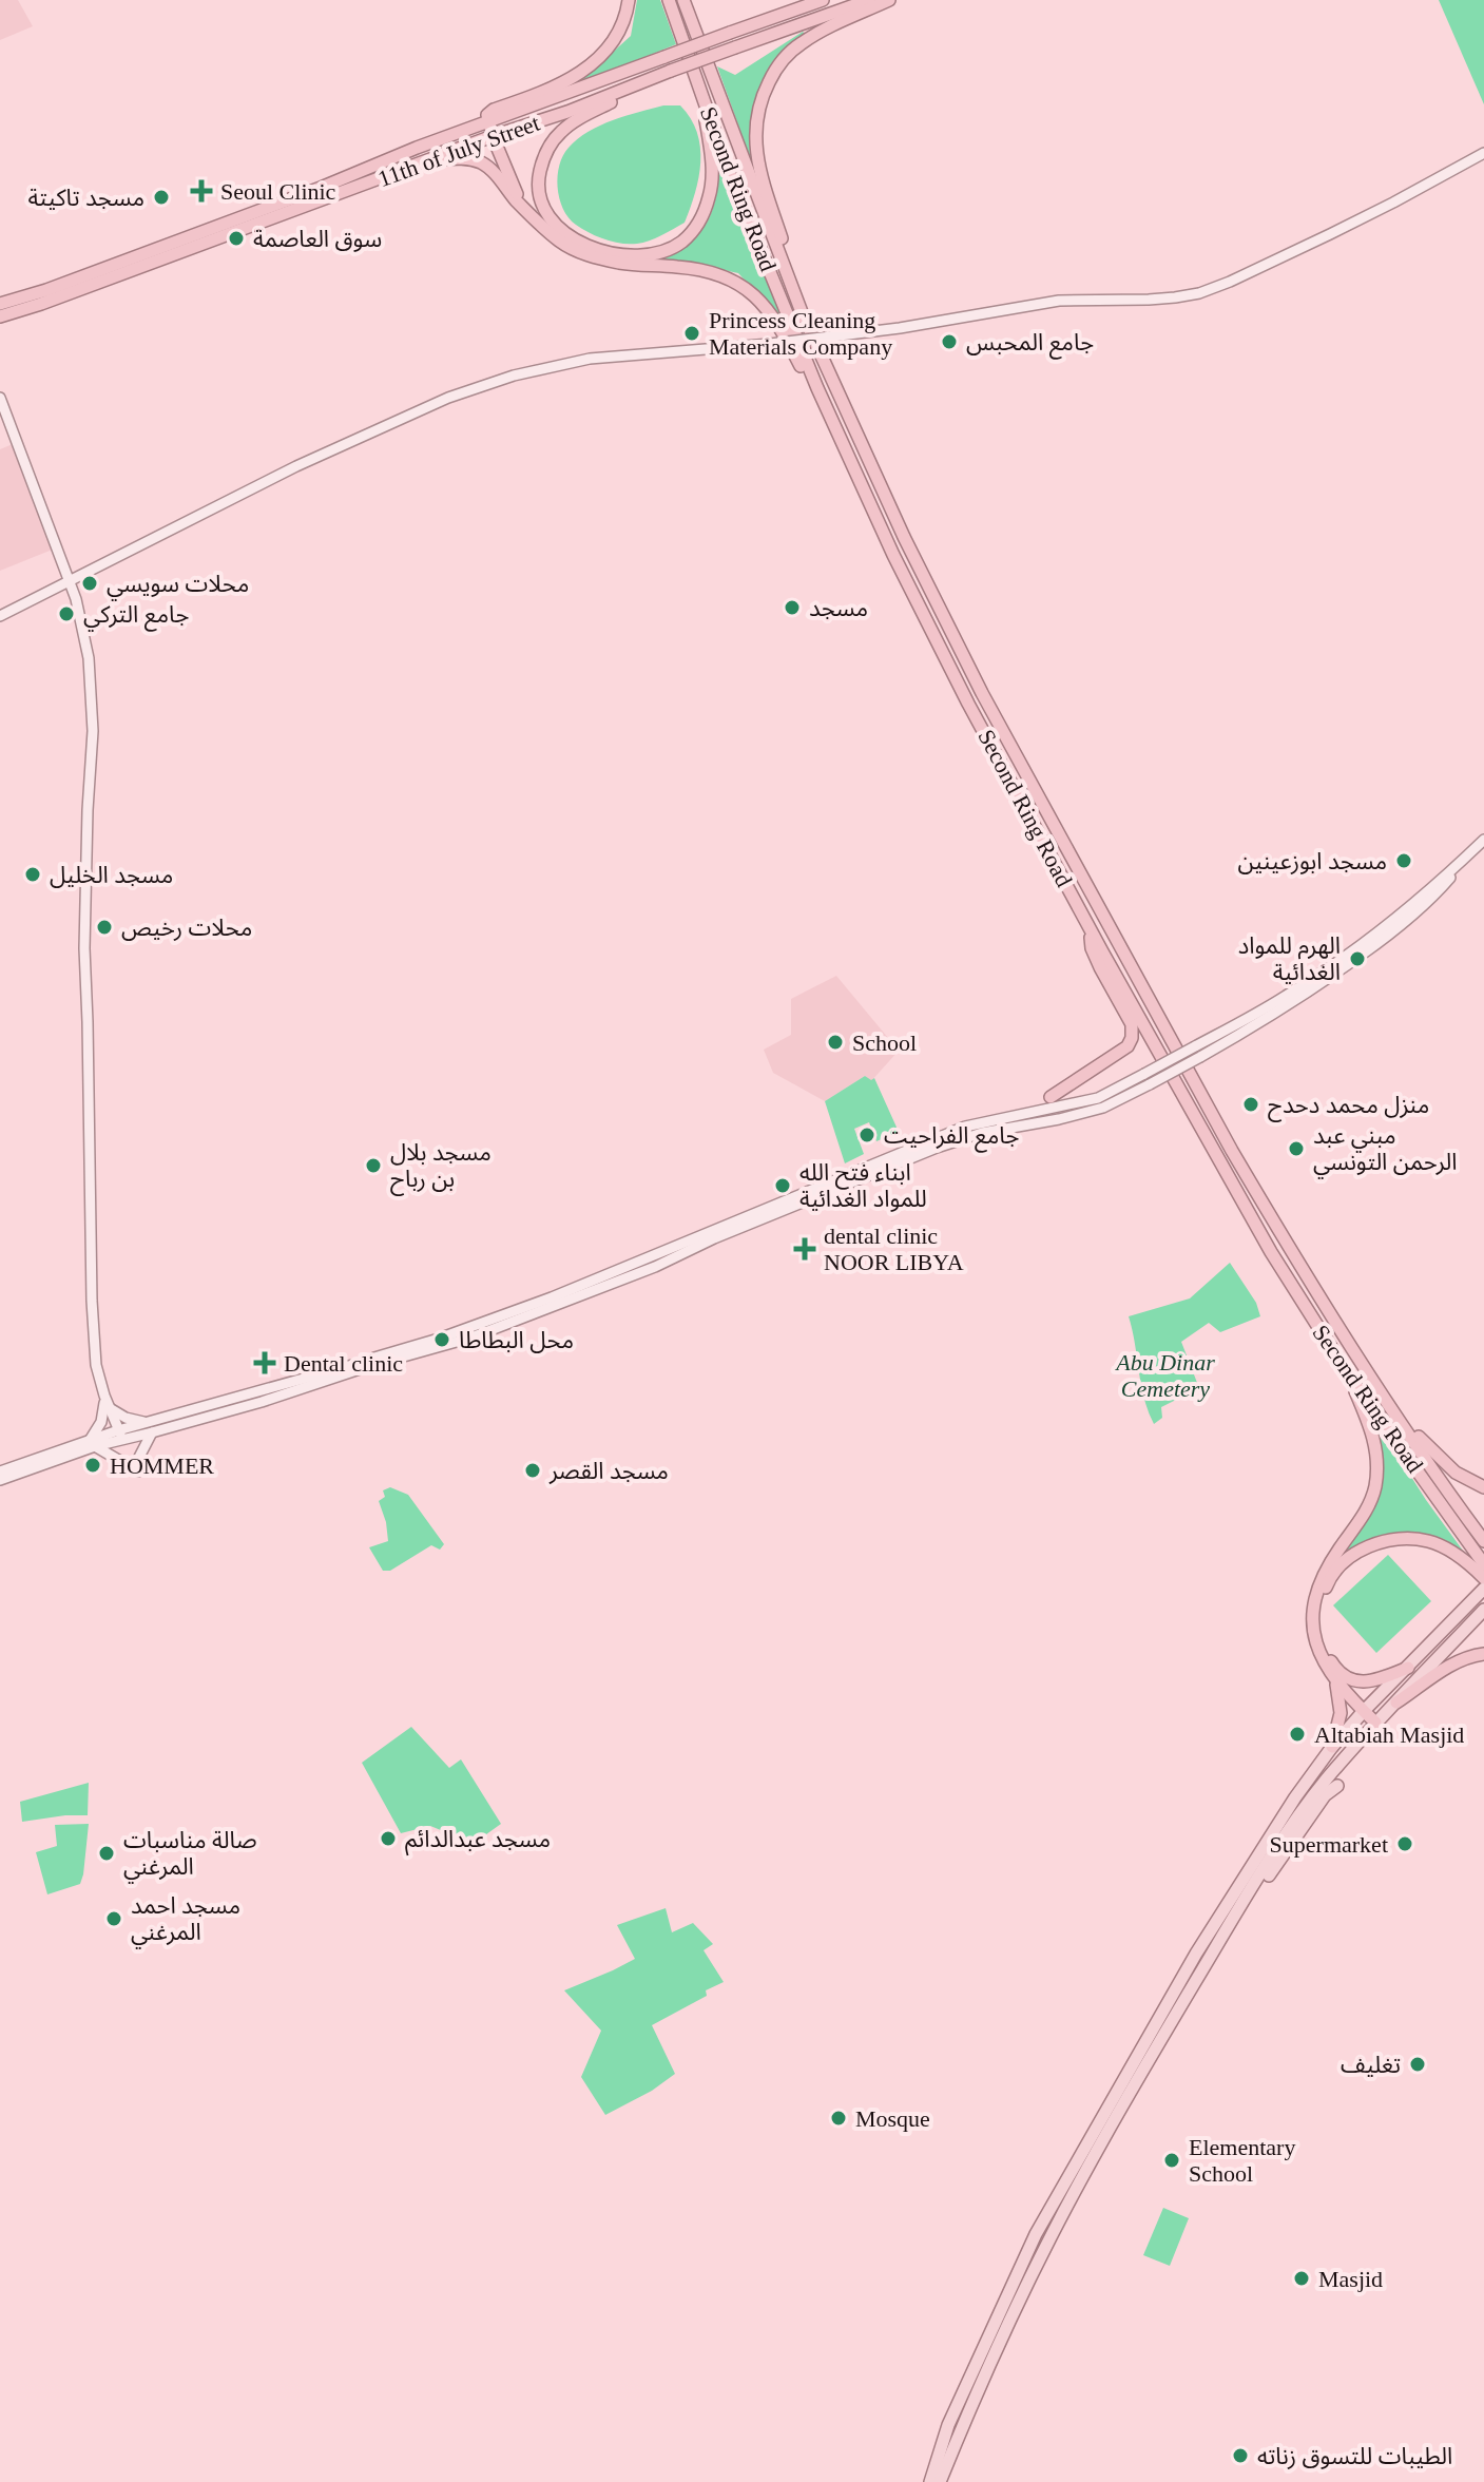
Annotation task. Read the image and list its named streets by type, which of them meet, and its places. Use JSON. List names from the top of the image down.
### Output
{
  "streets": {
    "highway": ["11th of July Street", "Second Ring Road"]
  },
  "parks": ["Abu Dinar Cemetery"],
  "places": {
    "health": ["Seoul Clinic", "dental clinic NOOR LIBYA", "Dental clinic"],
    "other": [
      "مسجد تاكيتة",
      "سوق العاصمة",
      "Princess Cleaning Materials Company",
      "جامع المحبس",
      "محلات سويسي",
      "مسجد",
      "جامع التركي",
      "مسجد ابوزعينين",
      "مسجد الخليل",
      "محلات رخيص",
      "الهرم للمواد الغدائية",
      "School",
      "منزل محمد دحدح",
      "جامع الفراحيت",
      "مبني عبد الرحمن التونسي",
      "مسجد بلال بن رباح",
      "ابناء فتح الله للمواد الغدائية",
      "محل البطاطا",
      "HOMMER",
      "مسجد القصر",
      "Altabiah Masjid",
      "مسجد عبدالدائم",
      "Supermarket",
      "صالة مناسبات المرغني",
      "مسجد احمد المرغني",
      "تغليف",
      "Mosque",
      "Elementary School",
      "Masjid",
      "الطيبات للتسوق زناته"
    ]
  }
}
